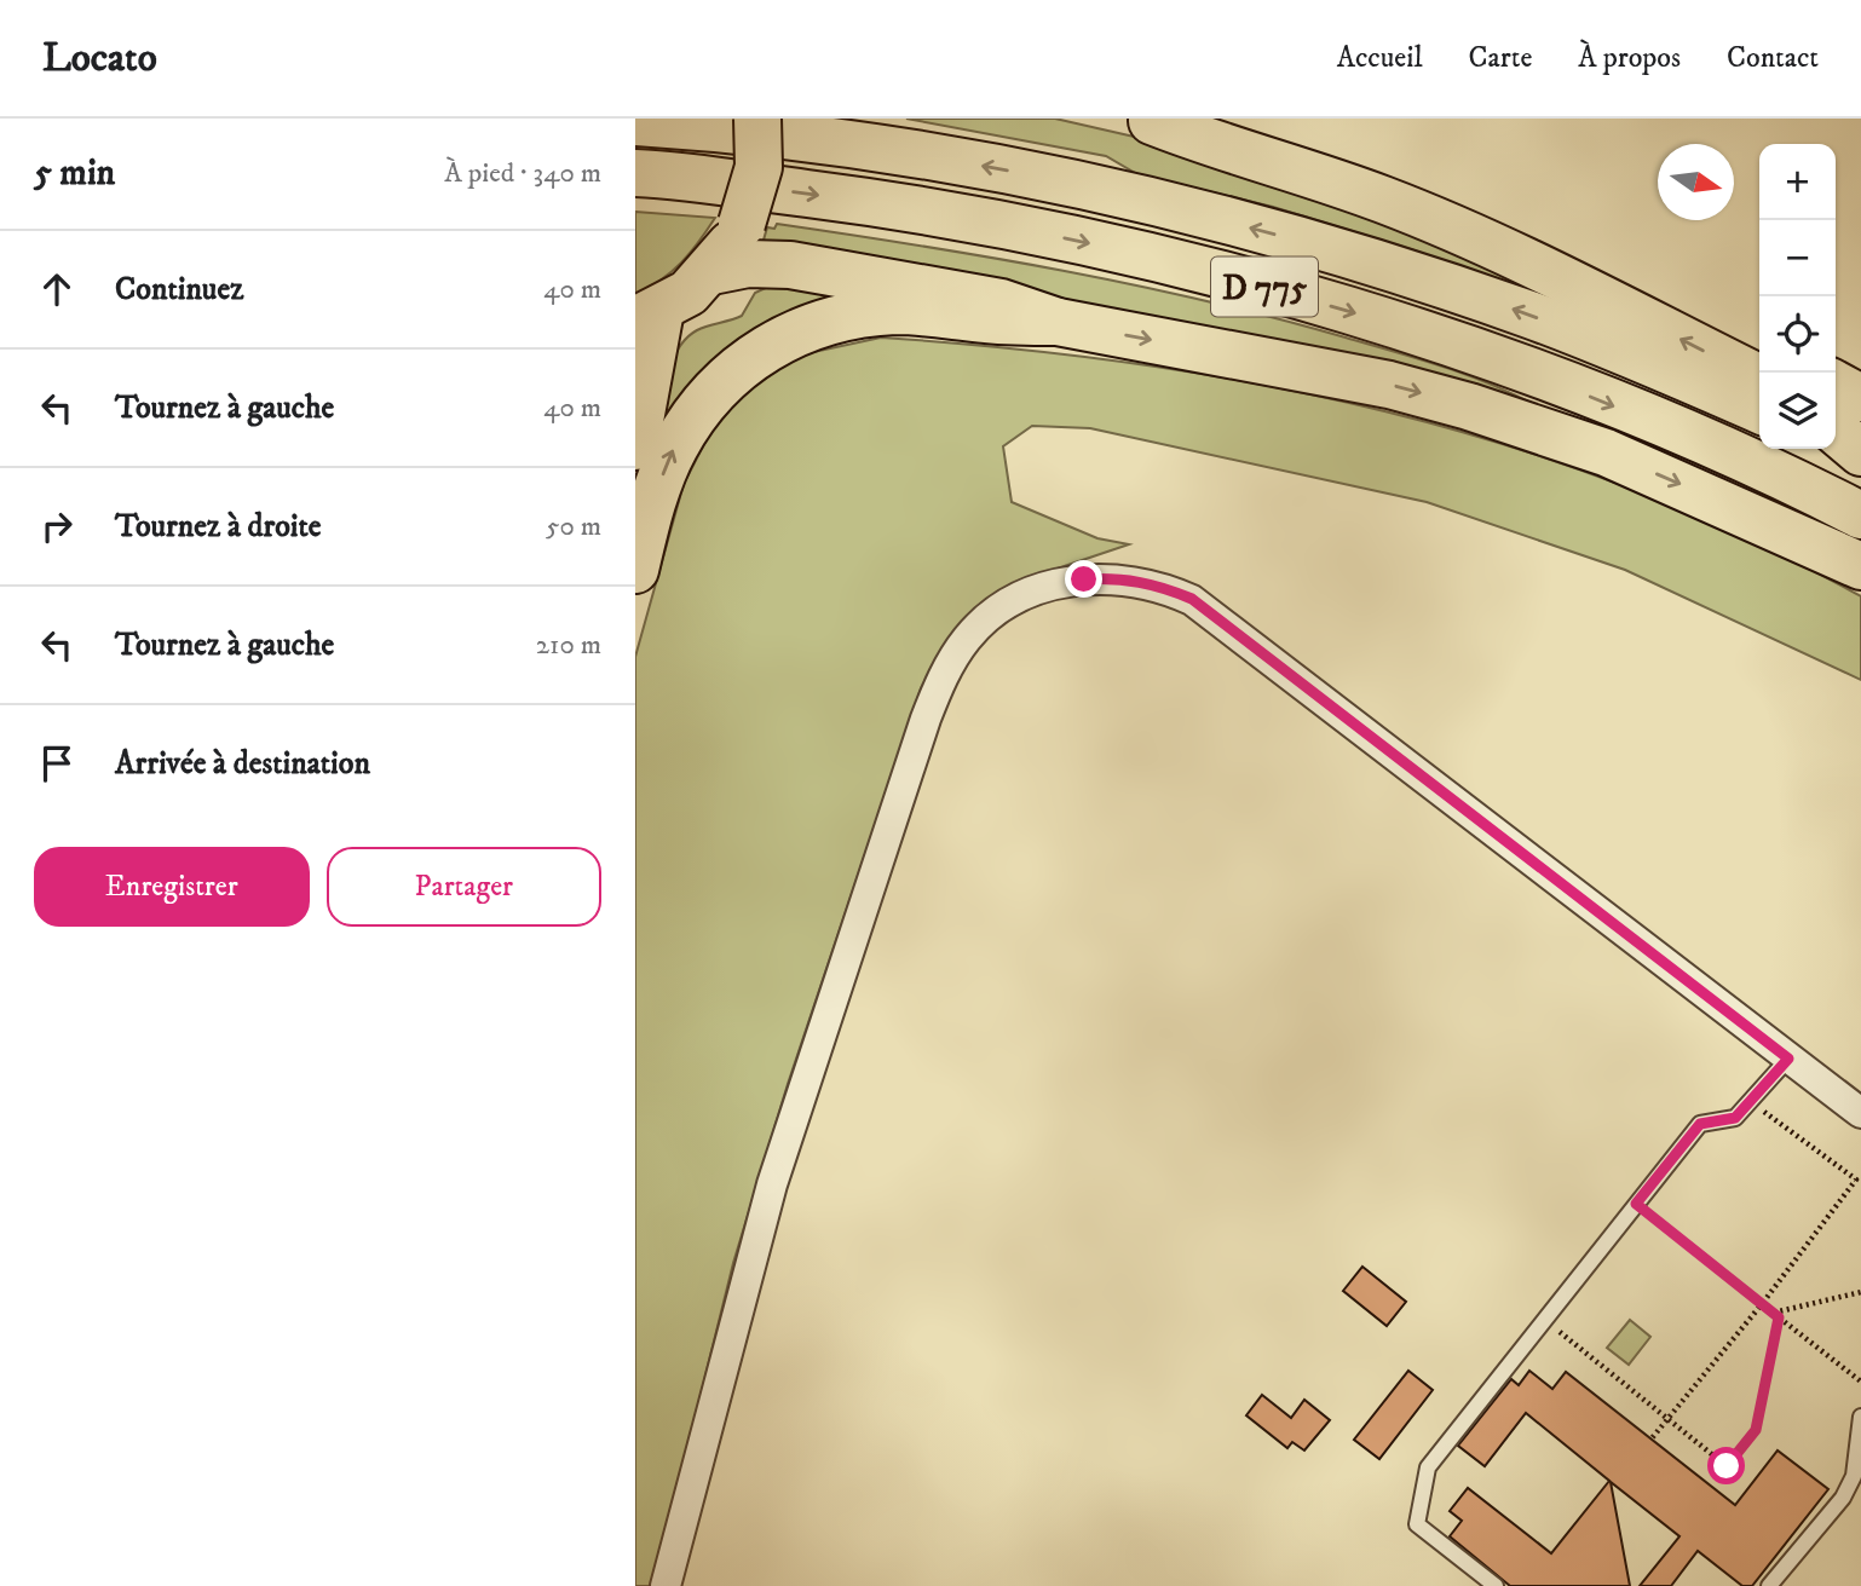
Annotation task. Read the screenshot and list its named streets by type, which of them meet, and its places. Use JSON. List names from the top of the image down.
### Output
{
  "streets": {
    "highway": ["D 775"]
  },
  "north": "right",
  "page": {
    "header": "Locato",
    "nav": [
      "Accueil",
      "Carte",
      "À propos",
      "Contact"
    ],
    "heading": ["5 min", "À pied · 340 m"],
    "map_buttons": ["+", "−"],
    "list": [
      ["Continuez", "40 m"],
      ["Tournez à gauche", "40 m"],
      ["Tournez à droite", "50 m"],
      ["Tournez à gauche", "210 m"],
      "Arrivée à destination"
    ],
    "buttons": ["Enregistrer", "Partager"]
  }
}
